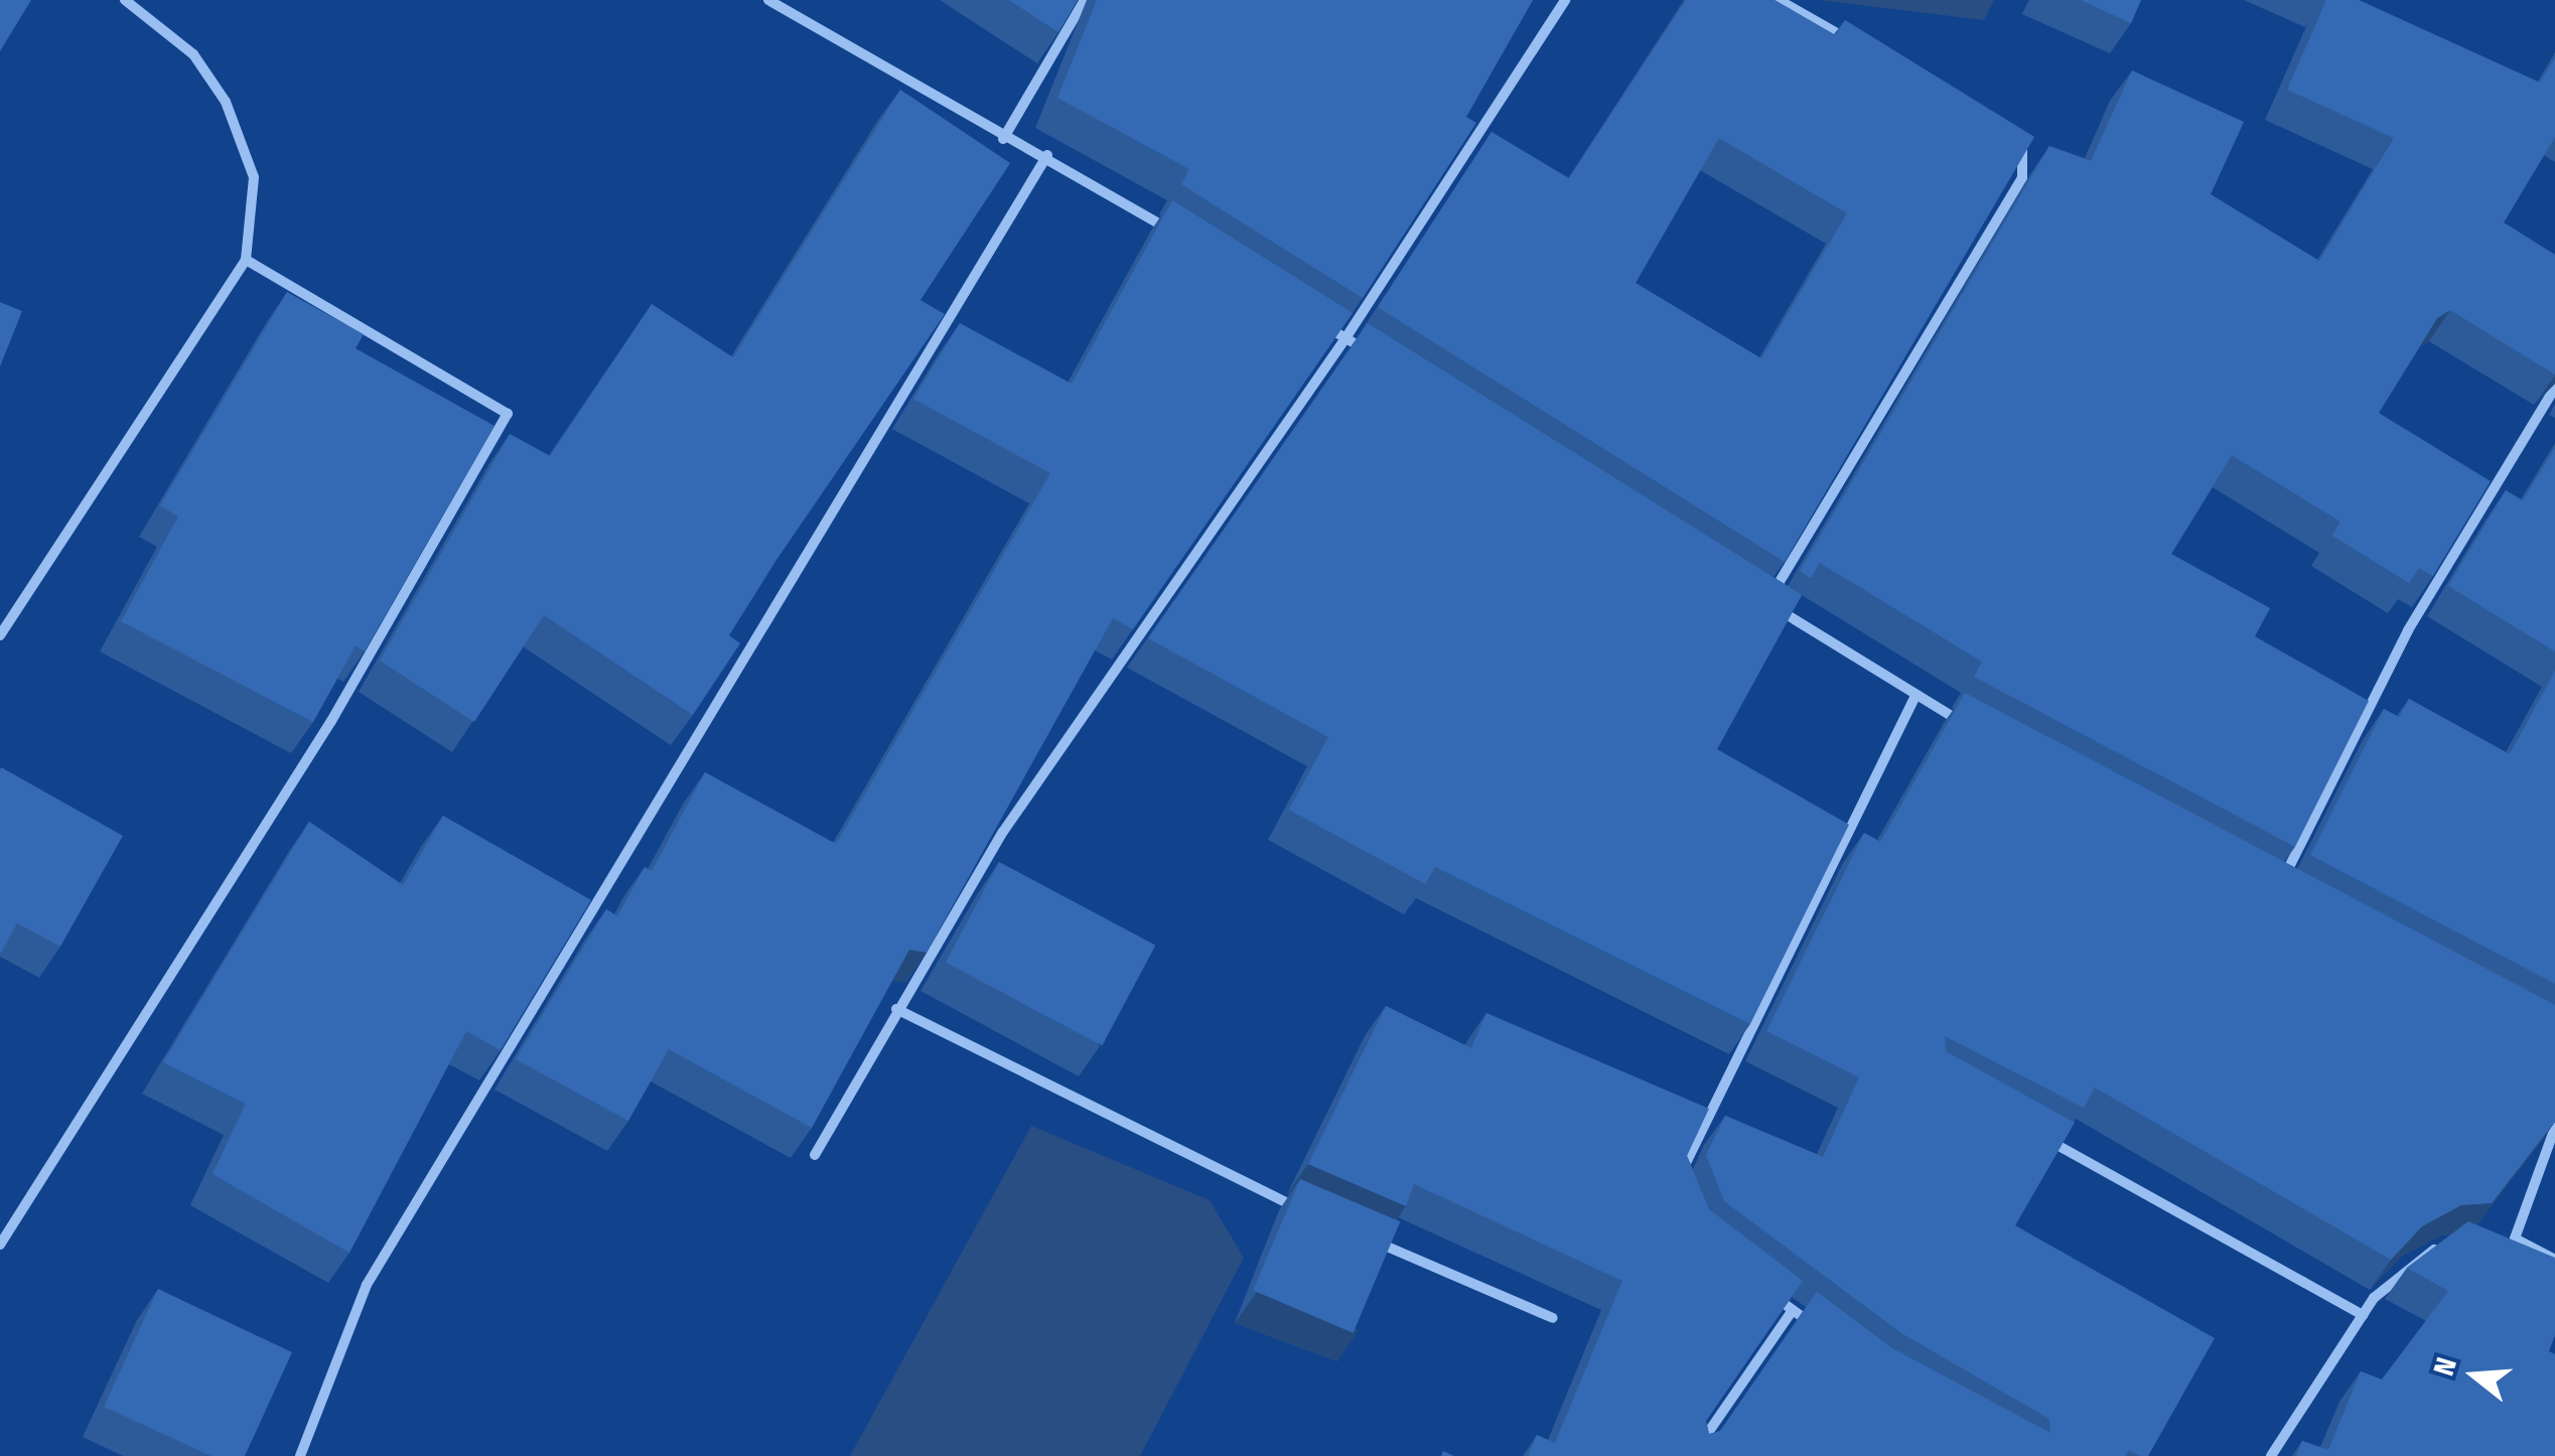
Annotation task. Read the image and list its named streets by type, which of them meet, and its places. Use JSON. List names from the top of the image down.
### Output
{
  "north": "left"
}
